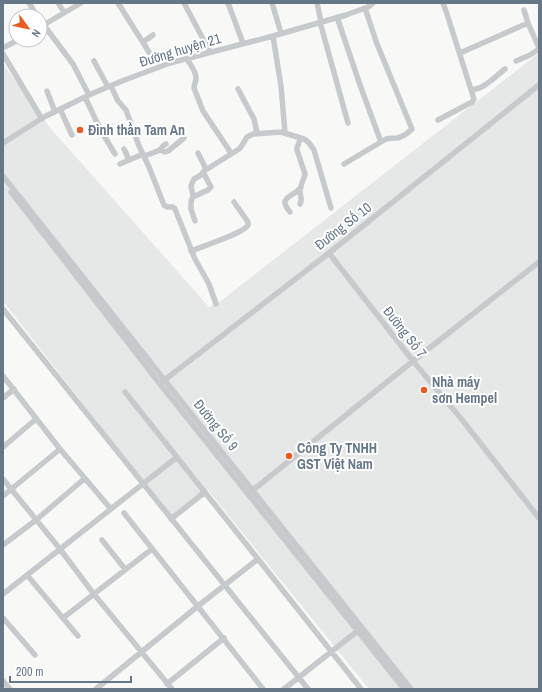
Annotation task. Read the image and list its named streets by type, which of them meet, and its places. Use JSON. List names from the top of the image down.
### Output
{
  "streets": {
    "street": [
      "Đường huyện 21",
      "Đường Số 10",
      "Đường Số 7",
      "Đường Số 9"
    ]
  },
  "crossings": [
    ["Đường Số 10", "Đường Số 7"],
    ["Đường Số 10", "Đường Số 9"]
  ],
  "places": ["Đình thần Tam An", "Nhà máy sơn Hempel", "Công Ty TNHH GST Việt Nam"],
  "scale_bar": "200 m",
  "north": "bottom right"
}
